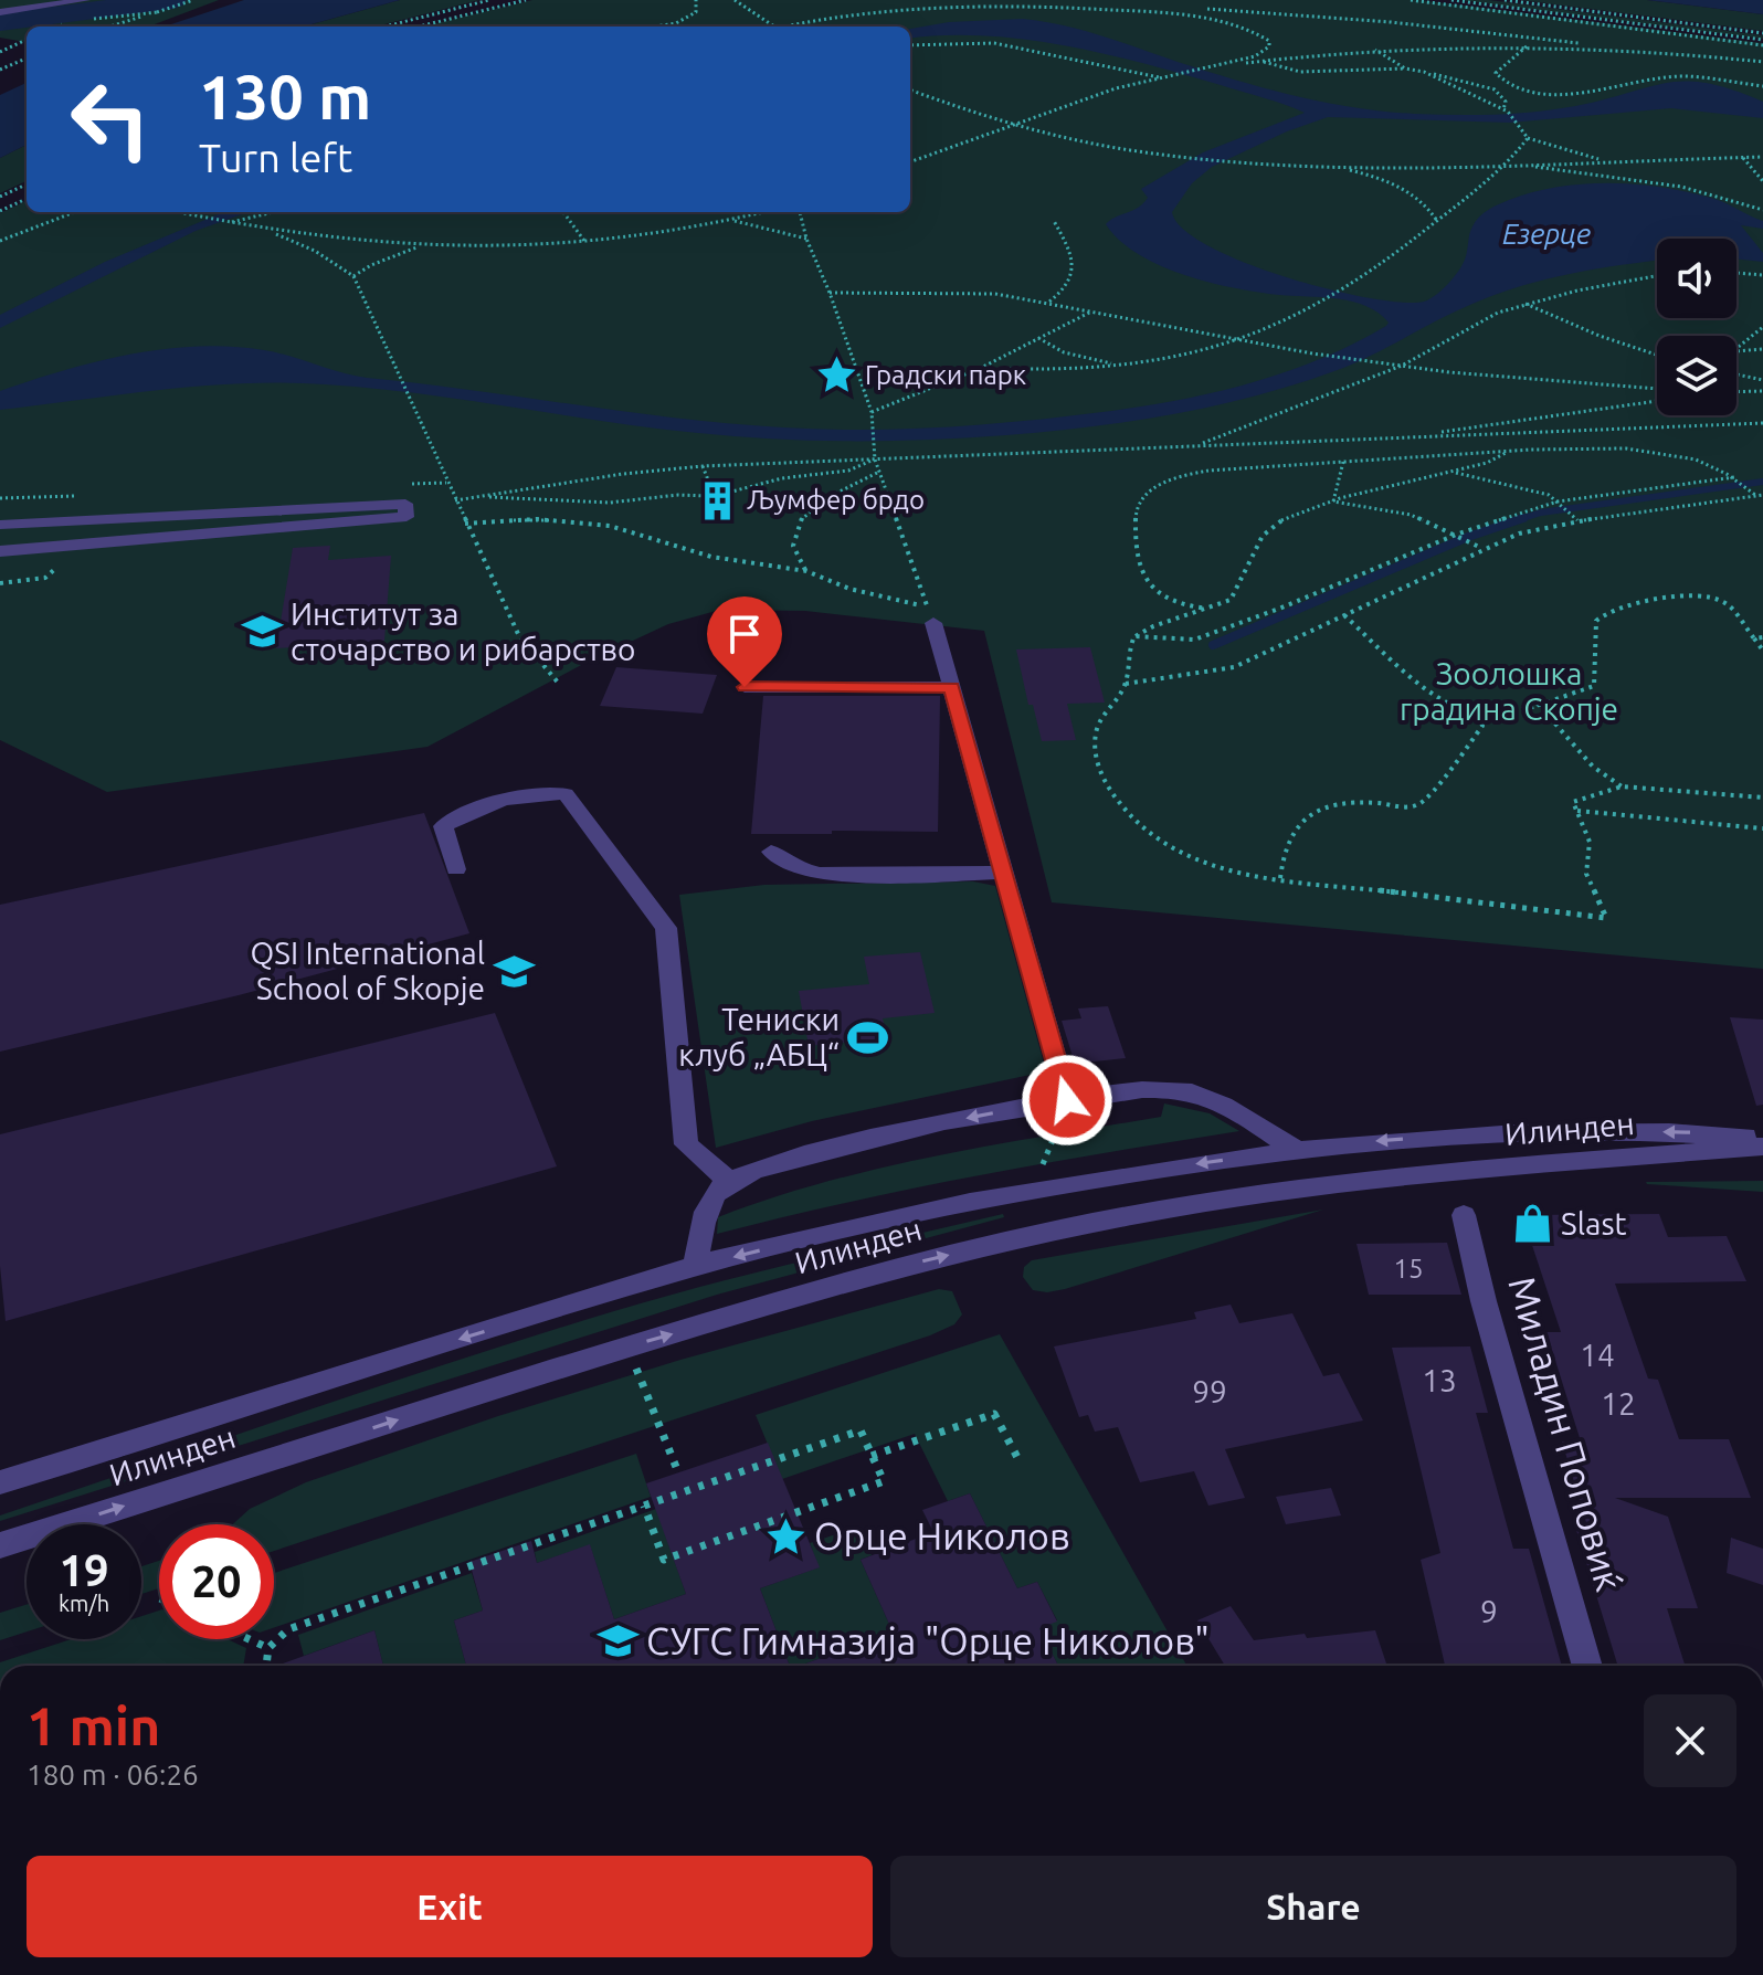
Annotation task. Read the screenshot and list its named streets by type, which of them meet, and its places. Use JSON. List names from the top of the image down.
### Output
{
  "streets": {
    "street": ["Илинден", "Миладин Поповиќ"]
  },
  "water": ["Езерце"],
  "parks": ["Зоолошка градина Скопје"],
  "places": {
    "place": ["Градски парк", "Орце Николов"],
    "building": ["Љумфер брдо"],
    "school or university": ["Институт за сточарство и рибарство", "QSI International School of Skopje", "СУГС Гимназија \"Орце Николов\""],
    "sports": ["Тениски клуб „АБЦ“"],
    "shop": ["Slast"]
  },
  "house_numbers": [
    "15",
    "14",
    "13",
    "99",
    "12",
    "9"
  ],
  "page": {
    "turn": ["130 m", "Turn left"],
    "speed": "19 km/h",
    "limit": "20",
    "heading": ["1 min", "180 m · 06:26"],
    "buttons": ["Exit", "Share"]
  }
}
